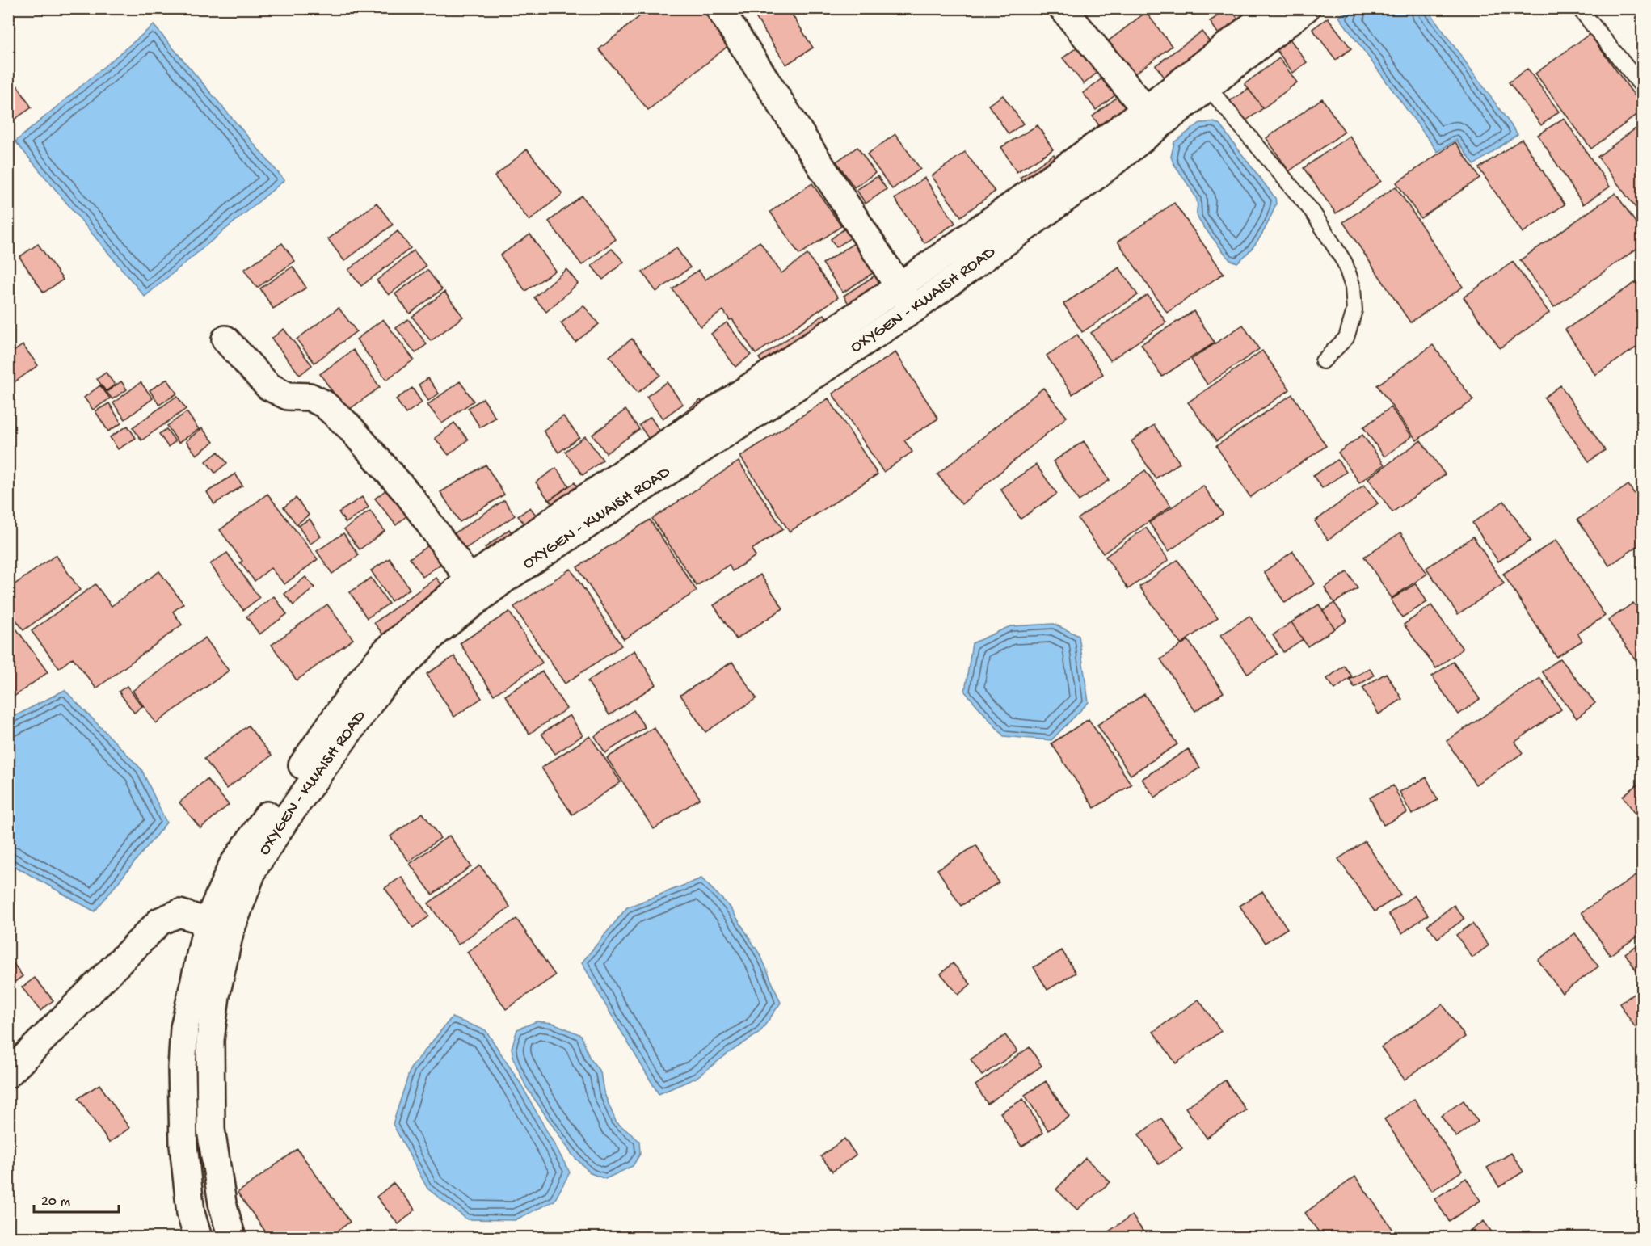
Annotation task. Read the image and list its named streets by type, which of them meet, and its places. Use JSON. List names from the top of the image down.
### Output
{
  "streets": {
    "main road": ["OXYGEN - KWAISH ROAD"]
  },
  "scale_bar": "20 m"
}
